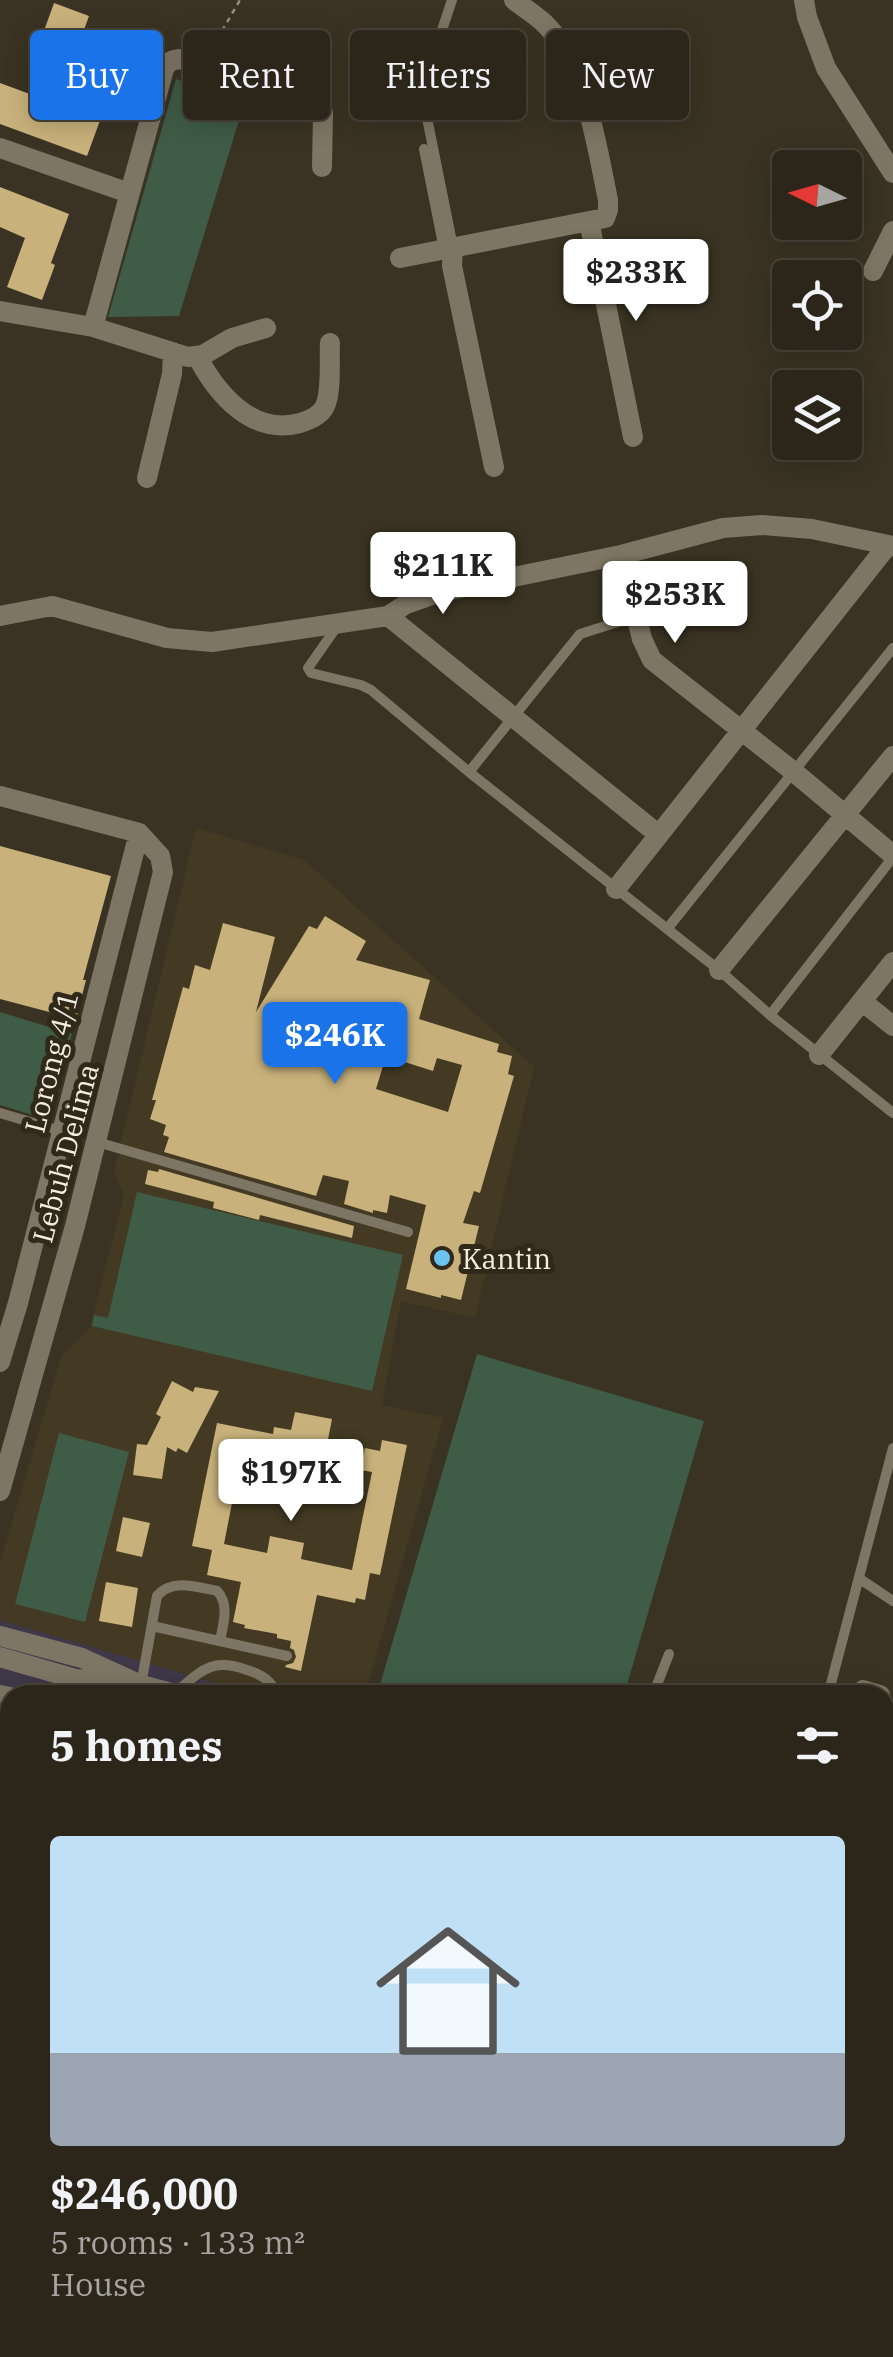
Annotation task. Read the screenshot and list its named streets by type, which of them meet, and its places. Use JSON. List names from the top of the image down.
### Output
{
  "streets": {
    "street": ["Lorong 4/1", "Lebuh Delima"]
  },
  "crossings": [
    ["Lorong 4/1", "Lebuh Delima"]
  ],
  "places": ["Kantin"],
  "north": "left",
  "page": {
    "chip": [
      "Buy",
      "Rent",
      "Filters",
      "New"
    ],
    "price": [
      "$233K",
      "$211K",
      "$253K",
      "$246K",
      "$197K"
    ],
    "heading": "5 homes",
    "list": [
      {
        "name": "$246,000",
        "note": "5 rooms · 133 m² · House"
      }
    ]
  }
}
